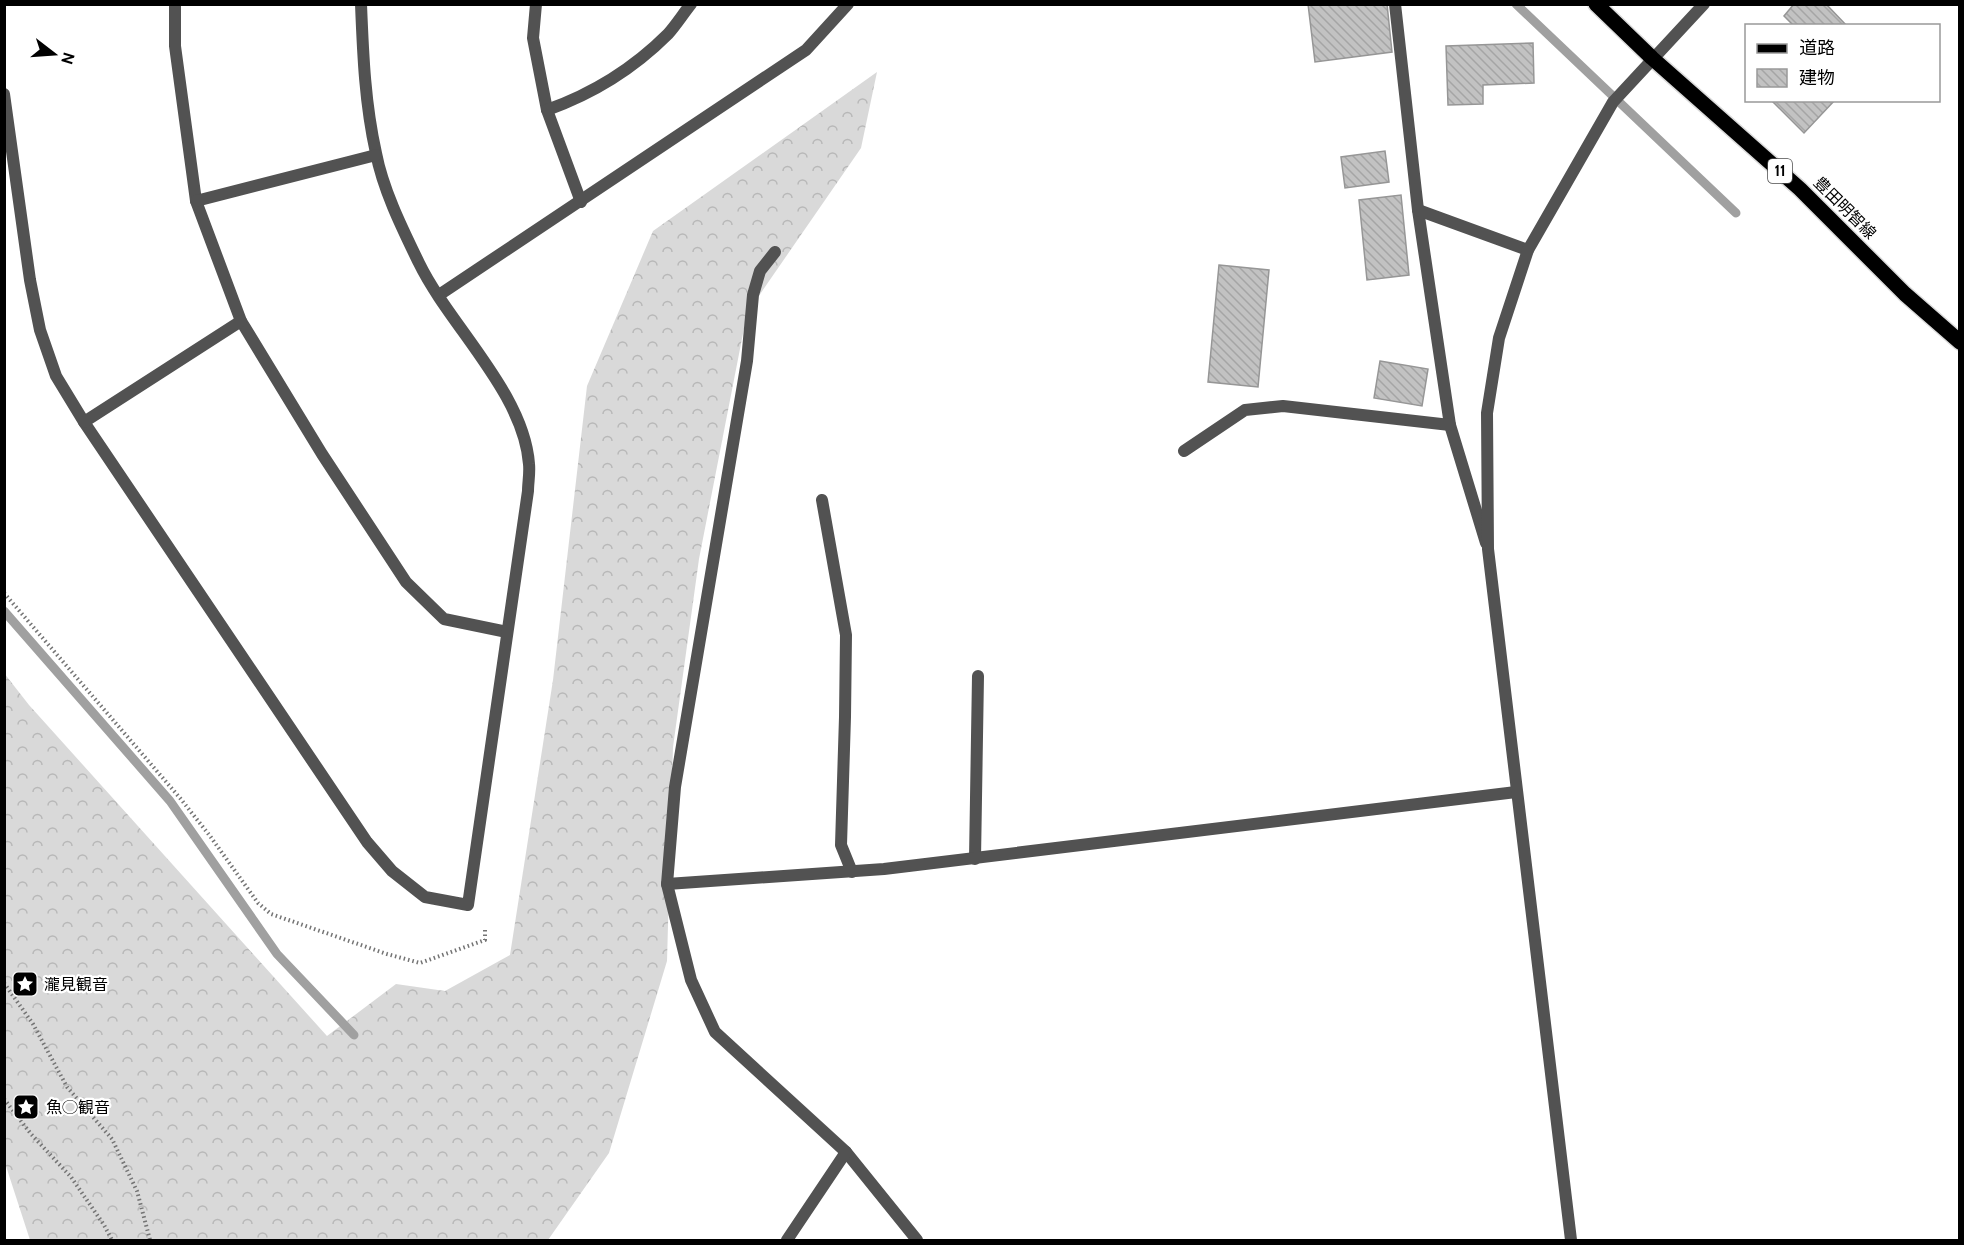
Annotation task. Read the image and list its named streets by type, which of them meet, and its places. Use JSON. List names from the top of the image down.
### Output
{
  "streets": {
    "main road": ["11", "豊田明智線"]
  },
  "places": {
    "place": ["瀧見観音", "魚◯観音"]
  },
  "legend": ["道路", "建物"],
  "north": "right"
}
